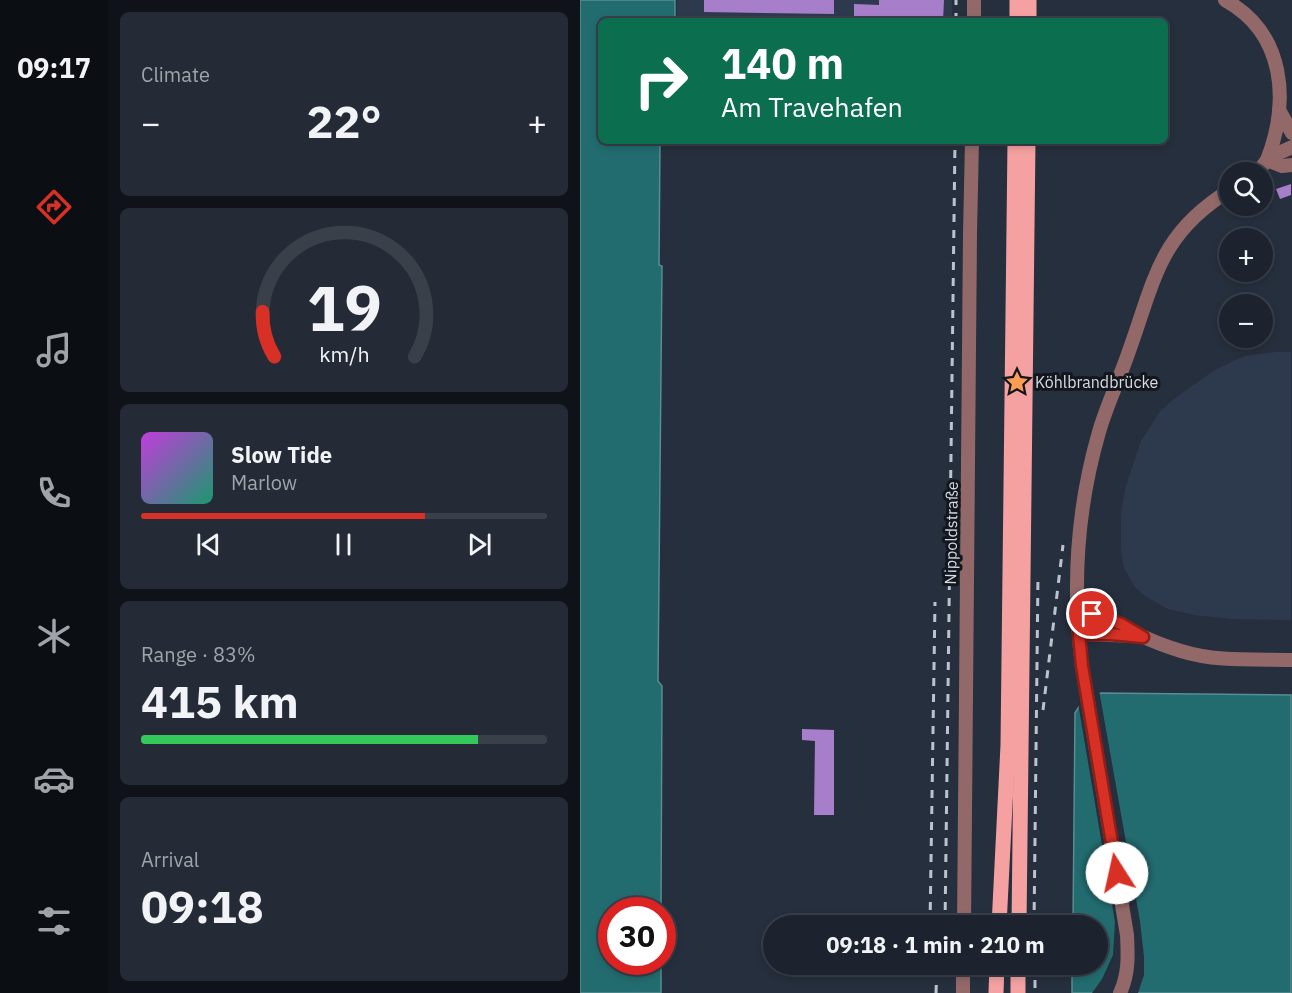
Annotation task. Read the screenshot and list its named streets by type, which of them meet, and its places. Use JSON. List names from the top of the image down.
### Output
{
  "streets": {
    "street": ["Nippoldstraße"]
  },
  "places": {
    "place": ["Köhlbrandbrücke"]
  },
  "page": {
    "tabs": "09:17",
    "tile": [
      "Climate",
      ["Range · 83%", "415 km"],
      ["Arrival", "09:18"]
    ],
    "turn": ["140 m", "Am Travehafen"],
    "heat": ["−", "22°", "+"],
    "map_buttons": ["+", "−"],
    "song": ["Slow Tide", "Marlow"],
    "limit": "30",
    "trip": "09:18 · 1 min · 210 m",
    "gauge": ["19", "km/h"]
  }
}
